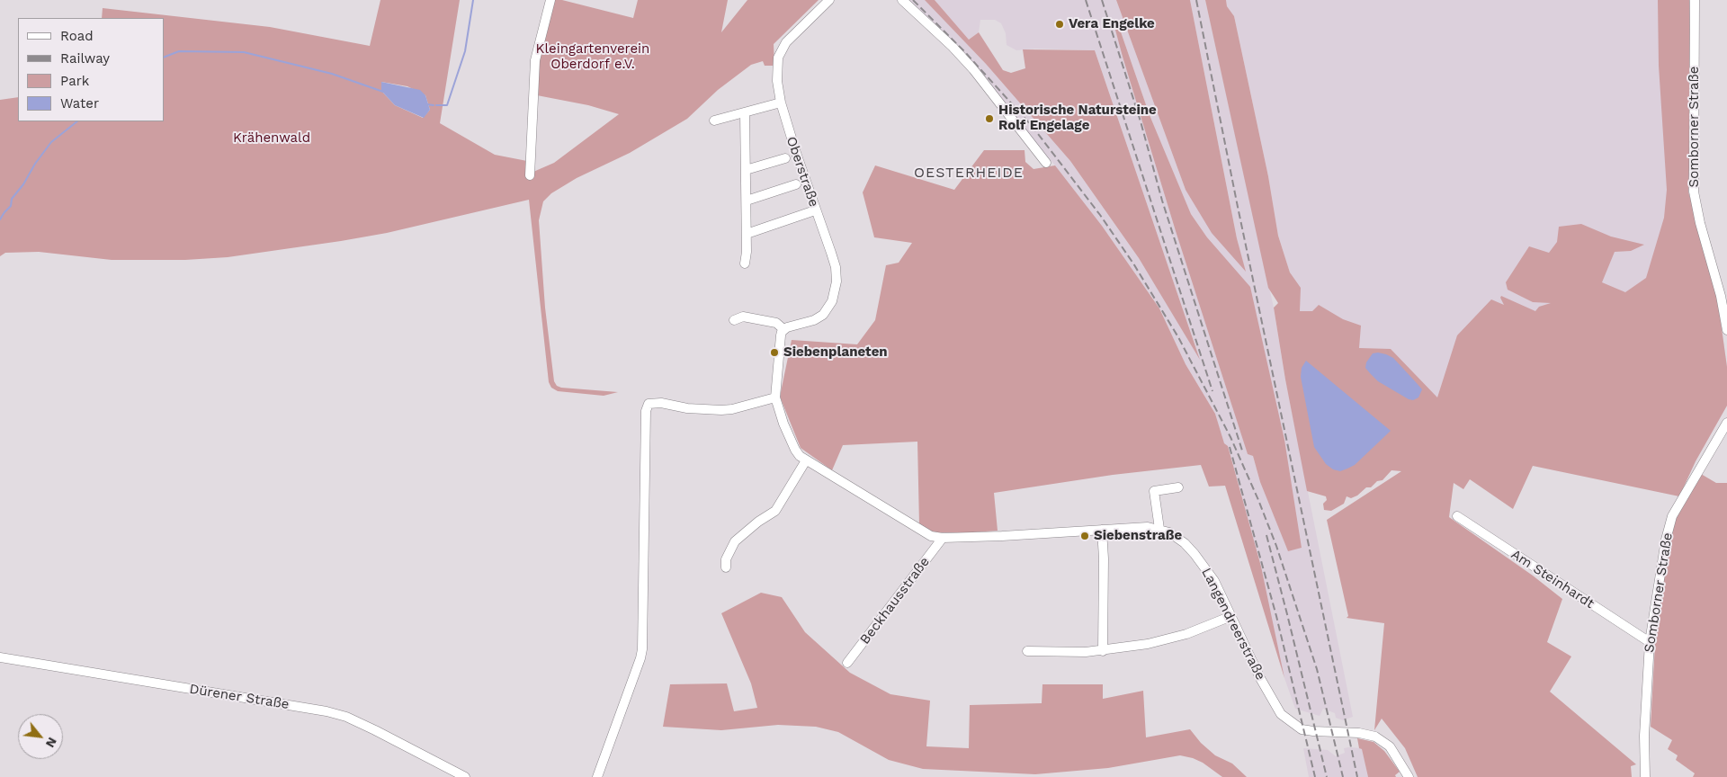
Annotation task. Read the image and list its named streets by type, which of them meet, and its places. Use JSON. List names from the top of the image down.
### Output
{
  "streets": {
    "street": [
      "Somborner Straße",
      "Oberstraße",
      "Am Steinhardt",
      "Beckhausstraße",
      "Langendreerstraße",
      "Dürener Straße"
    ]
  },
  "crossings": [
    ["Somborner Straße", "Am Steinhardt"],
    ["Beckhausstraße", "Langendreerstraße"]
  ],
  "districts": ["OESTERHEIDE"],
  "parks": ["Kleingartenverein Oberdorf e.V.", "Krähenwald"],
  "places": [
    "Vera Engelke",
    "Historische Natursteine Rolf Engelage",
    "Siebenplaneten",
    "Siebenstraße"
  ],
  "legend": [
    "Road",
    "Railway",
    "Park",
    "Water"
  ],
  "north": "bottom right"
}
